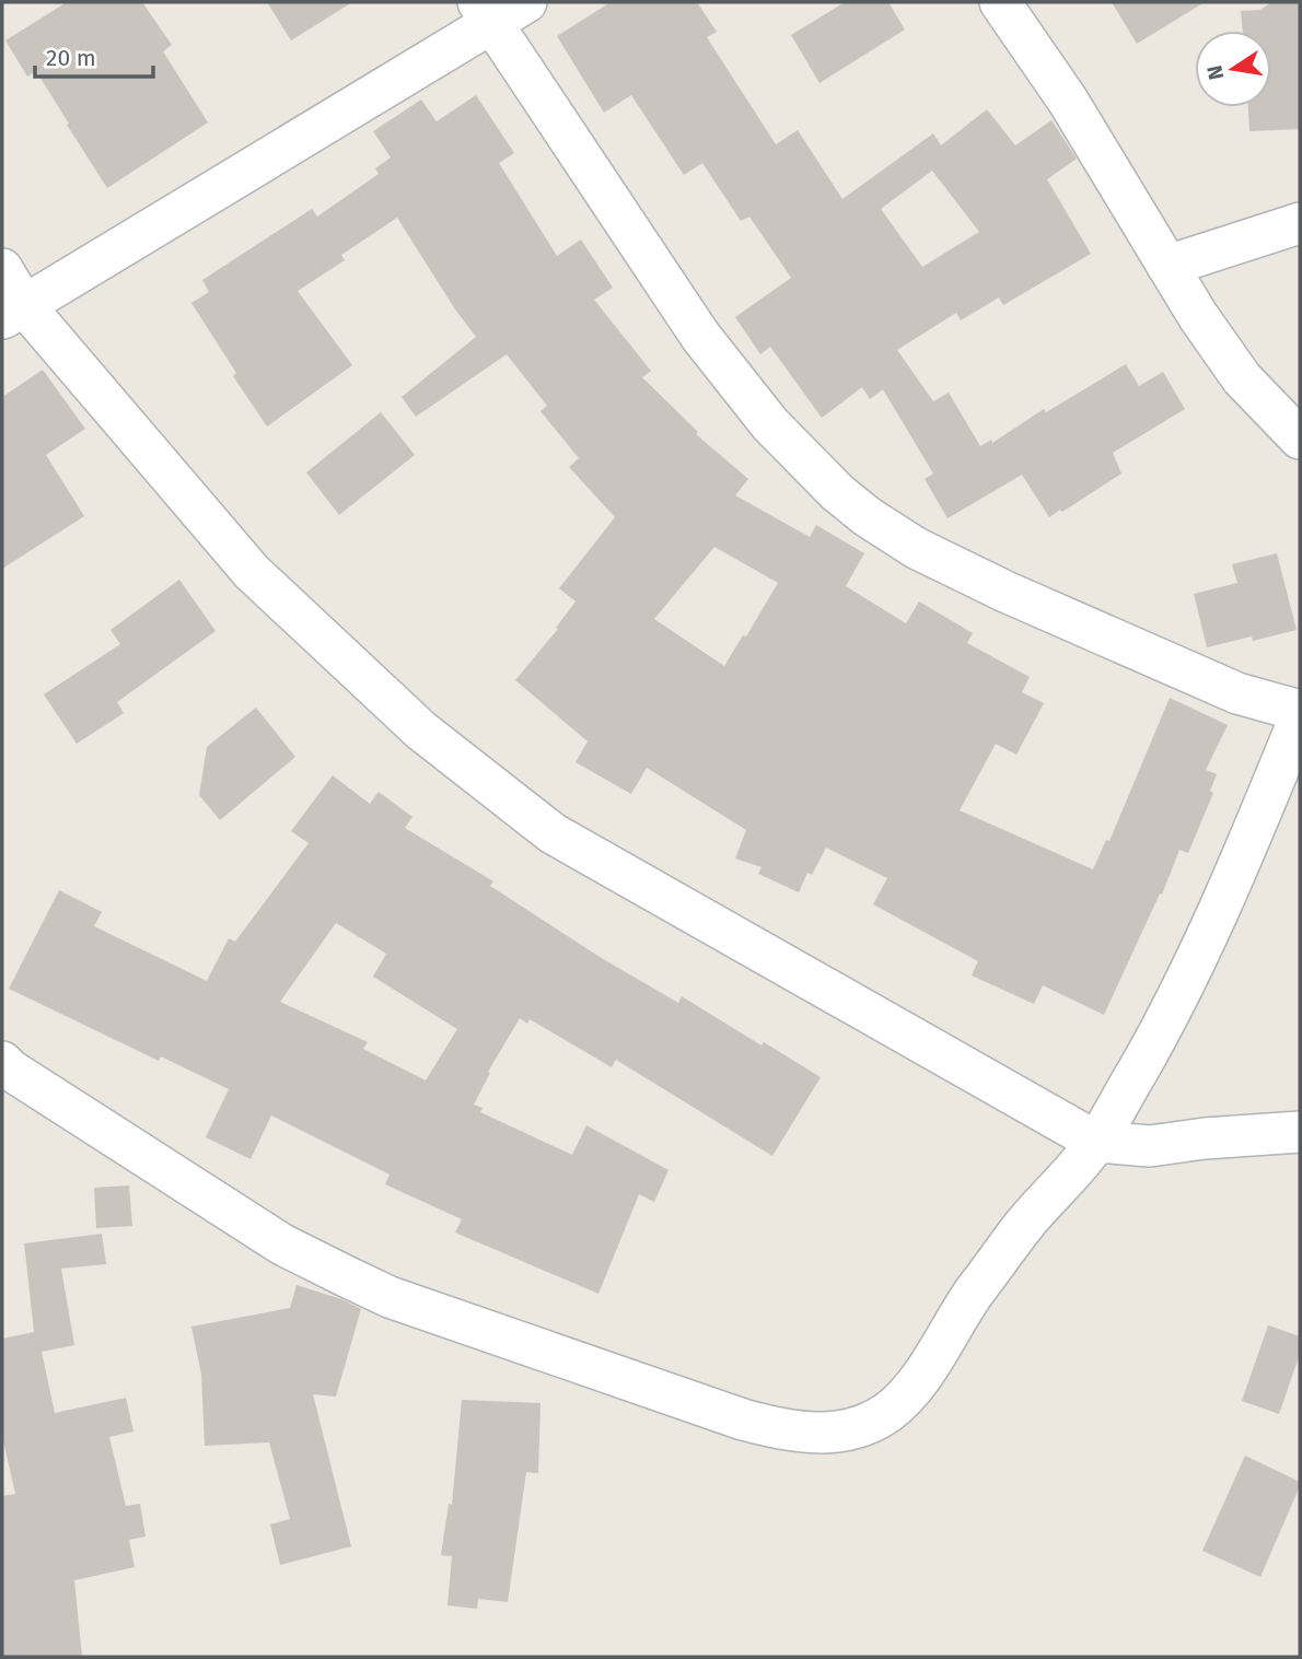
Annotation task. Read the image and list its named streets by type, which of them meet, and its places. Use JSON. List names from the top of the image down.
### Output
{
  "scale_bar": "20 m",
  "north": "left"
}
